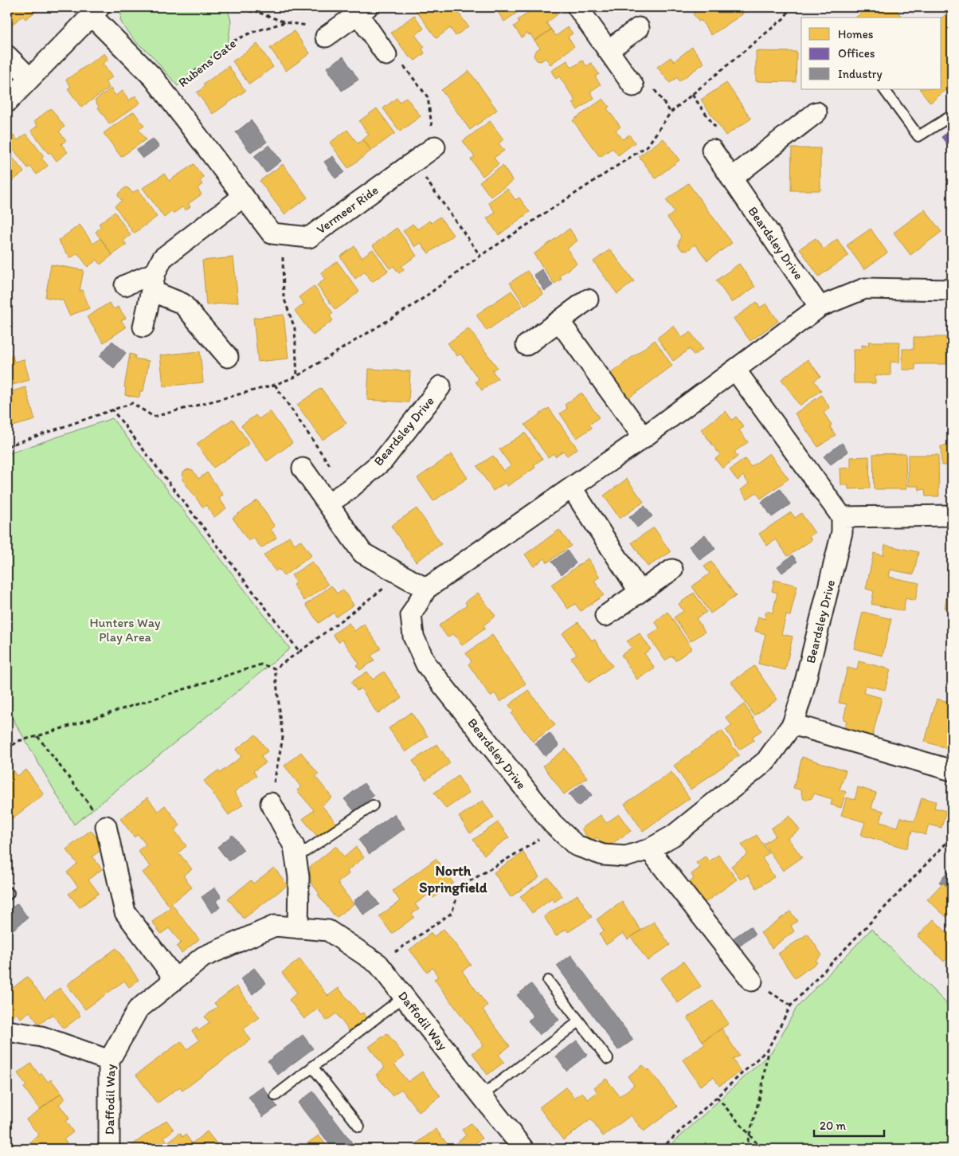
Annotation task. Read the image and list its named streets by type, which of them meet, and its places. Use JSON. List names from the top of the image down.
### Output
{
  "streets": {
    "street": ["Vermeer Ride", "Beardsley Drive", "Daffodil Way"],
    "path": ["Rubens Gate"]
  },
  "crossings": [
    ["Rubens Gate", "Vermeer Ride"]
  ],
  "districts": ["North Springfield"],
  "parks": ["Hunters Way Play Area"],
  "legend": ["Homes", "Offices", "Industry"],
  "scale_bar": "20 m"
}
